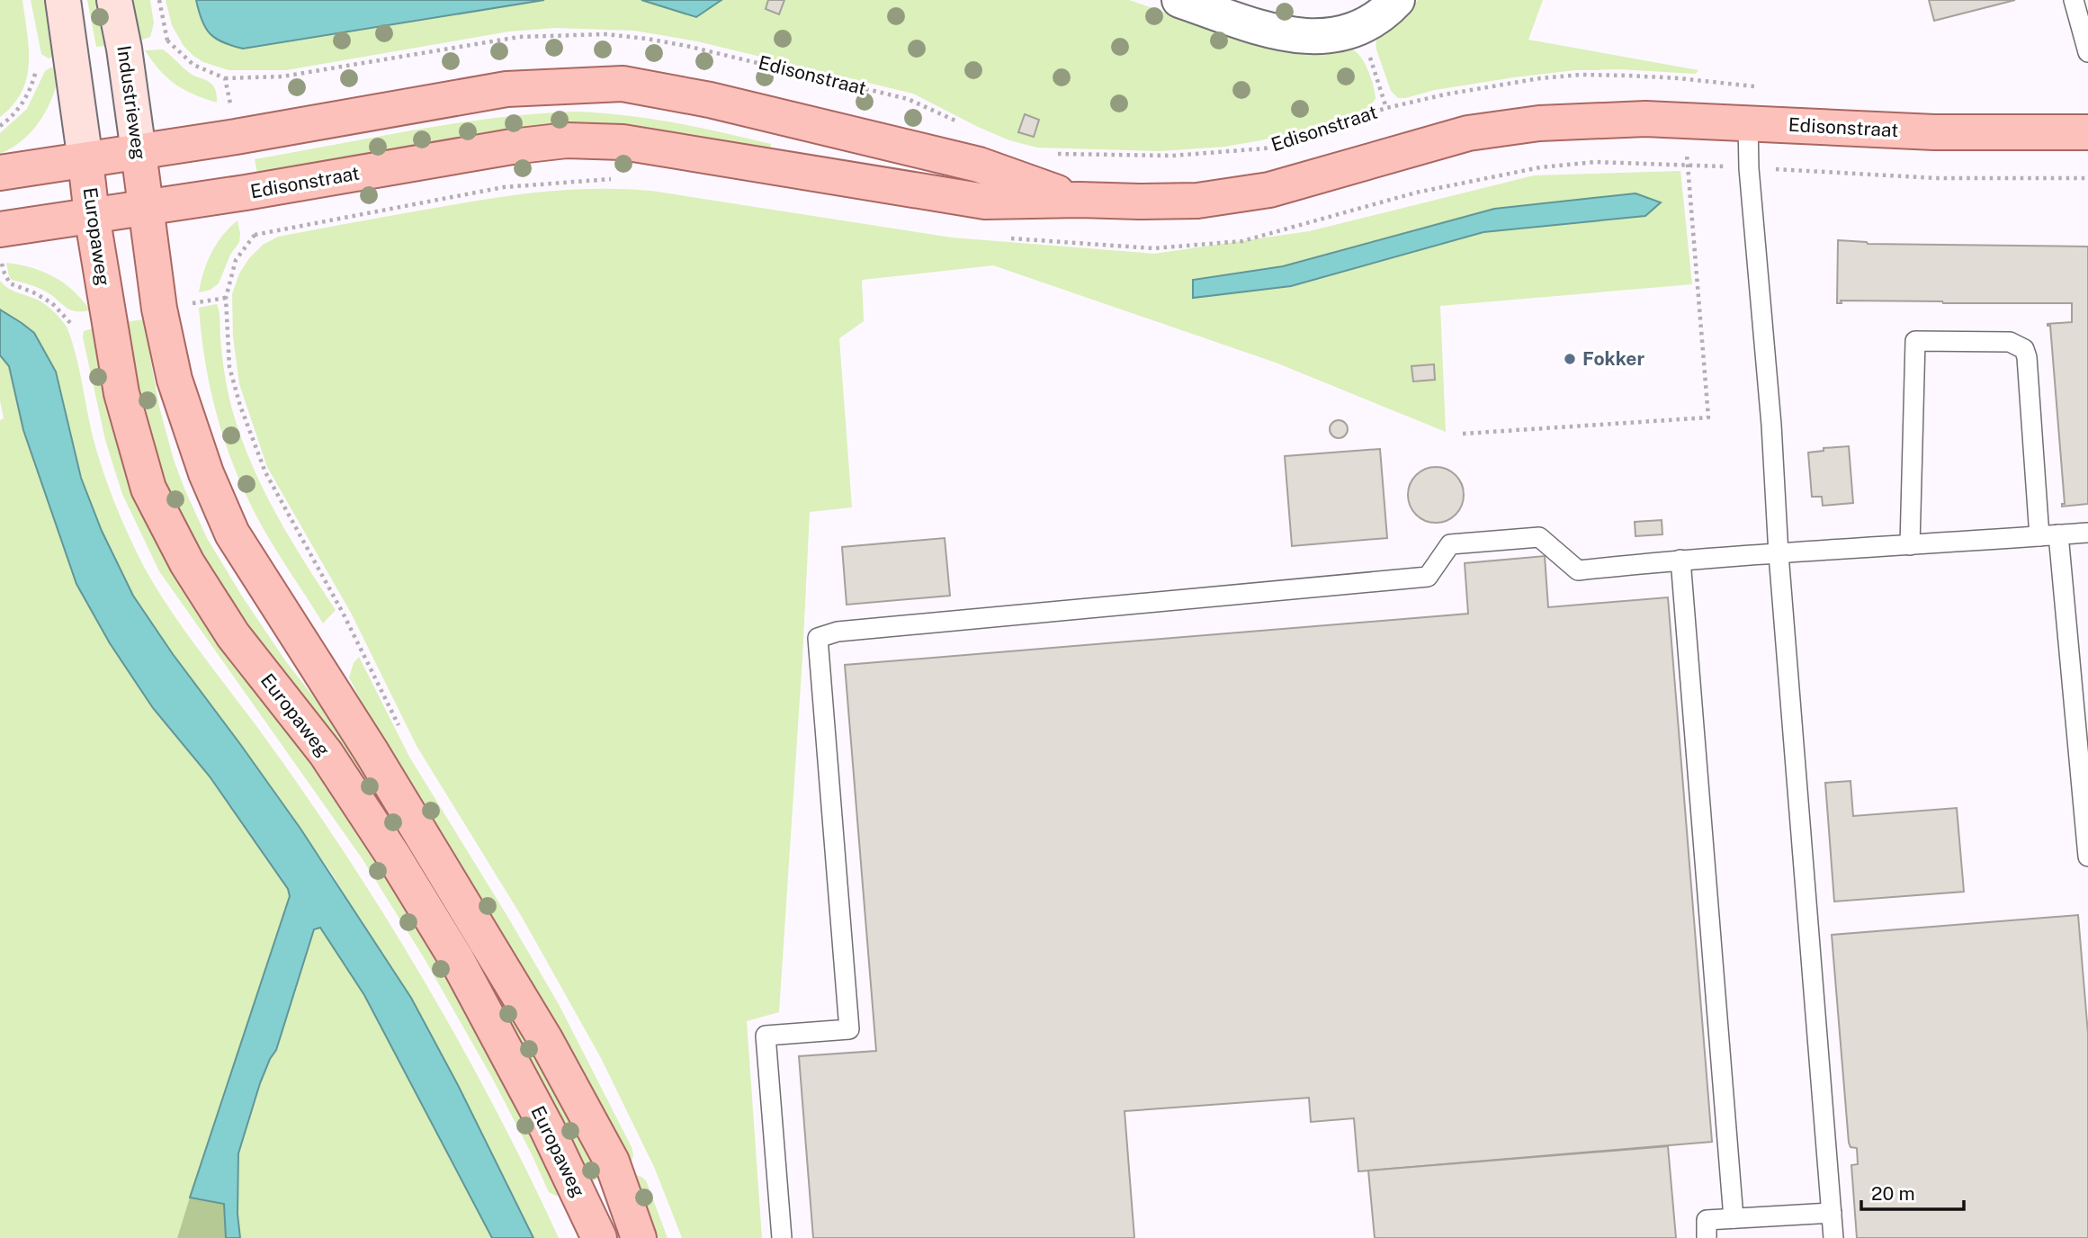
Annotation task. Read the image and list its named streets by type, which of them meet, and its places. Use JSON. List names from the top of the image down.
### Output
{
  "streets": {
    "main road": ["Edisonstraat", "Industrieweg", "Europaweg"]
  },
  "crossings": [
    ["Edisonstraat", "Industrieweg"],
    ["Edisonstraat", "Europaweg"],
    ["Industrieweg", "Europaweg"]
  ],
  "places": ["Fokker"],
  "scale_bar": "20 m"
}
